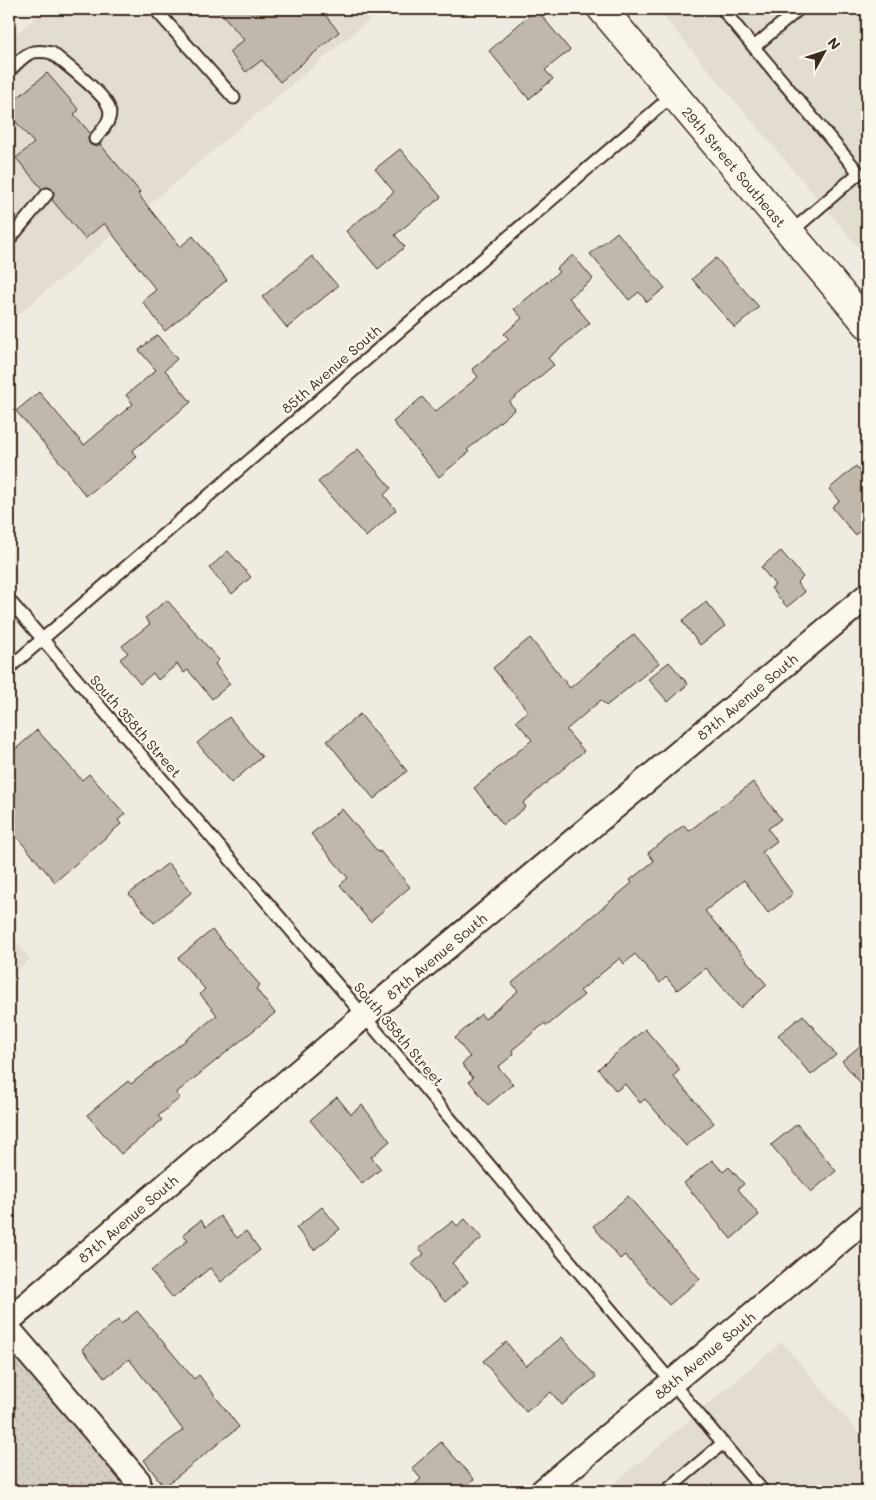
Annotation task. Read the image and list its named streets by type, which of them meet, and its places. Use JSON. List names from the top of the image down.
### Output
{
  "streets": {
    "street": ["29th Street Southeast", "87th Avenue South", "88th Avenue South"],
    "lane": ["85th Avenue South", "South 358th Street"]
  },
  "crossings": [
    ["29th Street Southeast", "85th Avenue South"],
    ["85th Avenue South", "South 358th Street"],
    ["87th Avenue South", "South 358th Street"],
    ["South 358th Street", "88th Avenue South"]
  ],
  "north": "top right"
}
